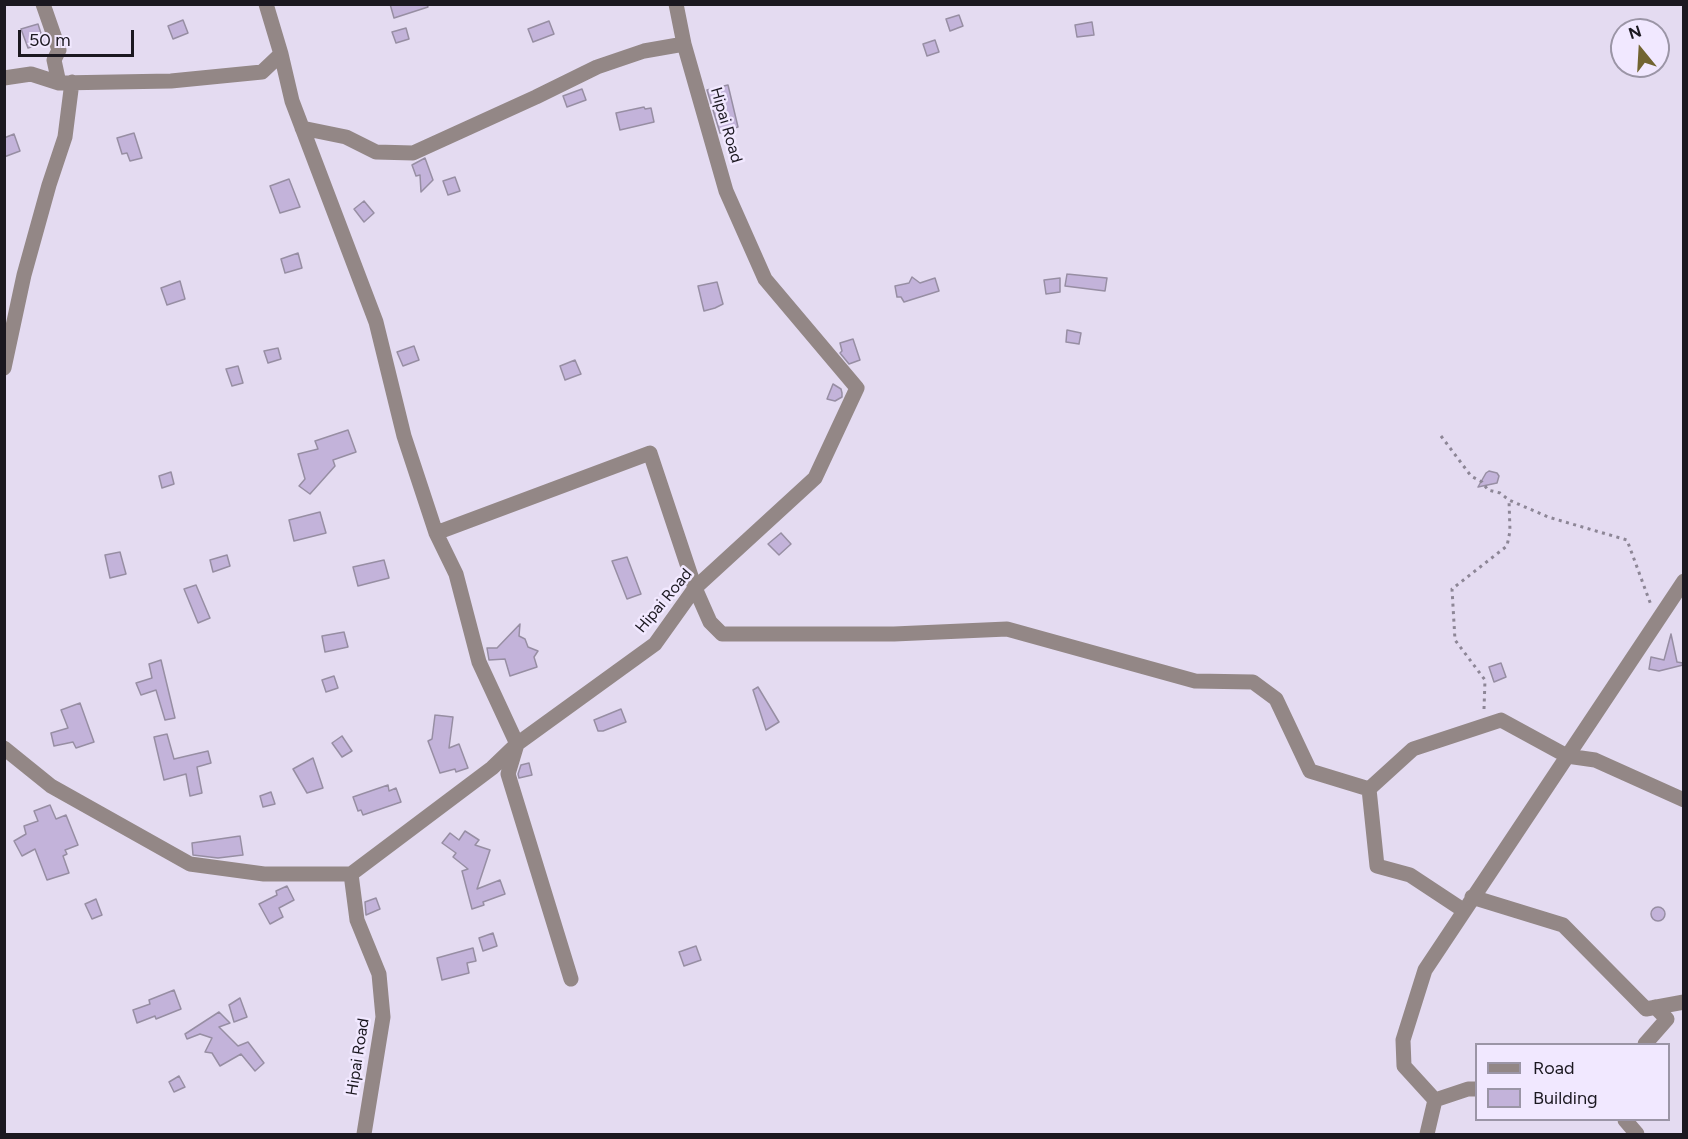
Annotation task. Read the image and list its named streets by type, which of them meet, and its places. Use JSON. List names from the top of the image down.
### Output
{
  "streets": {
    "street": ["Hipai Road"]
  },
  "legend": ["Road", "Building"],
  "scale_bar": "50 m",
  "north": "top"
}
